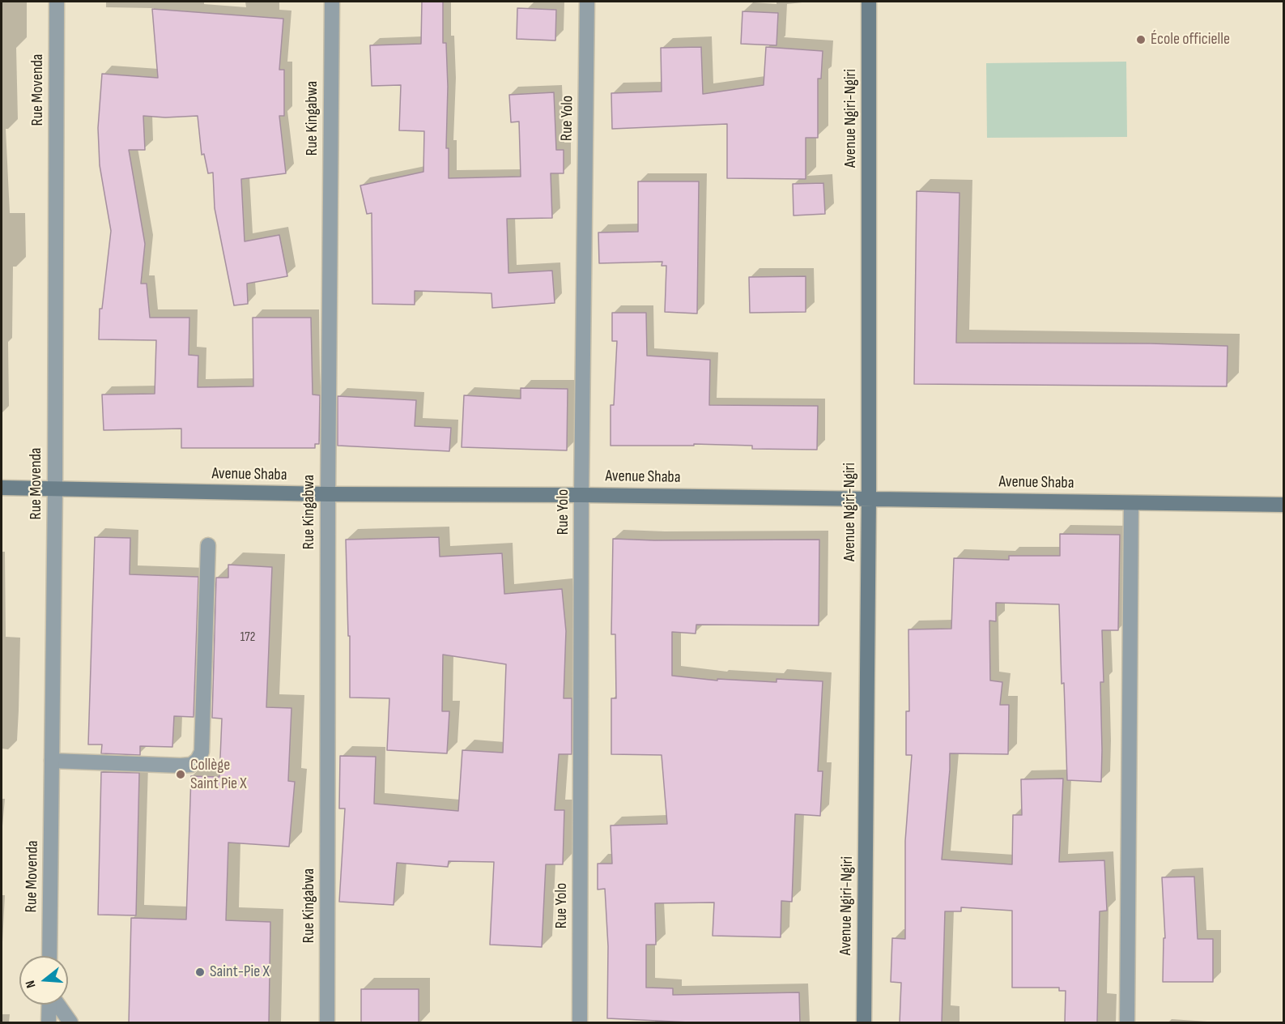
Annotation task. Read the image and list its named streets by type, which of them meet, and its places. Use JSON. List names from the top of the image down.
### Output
{
  "streets": {
    "street": [
      "Rue Movenda",
      "Rue Kingabwa",
      "Rue Yolo",
      "Avenue Ngiri-Ngiri",
      "Avenue Shaba"
    ]
  },
  "crossings": [
    ["Rue Movenda", "Avenue Shaba"],
    ["Rue Kingabwa", "Avenue Shaba"],
    ["Rue Yolo", "Avenue Shaba"],
    ["Avenue Ngiri-Ngiri", "Avenue Shaba"]
  ],
  "places": ["École officielle", "Collège Saint Pie X", "Saint-Pie X"],
  "house_numbers": ["172"],
  "north": "left"
}
